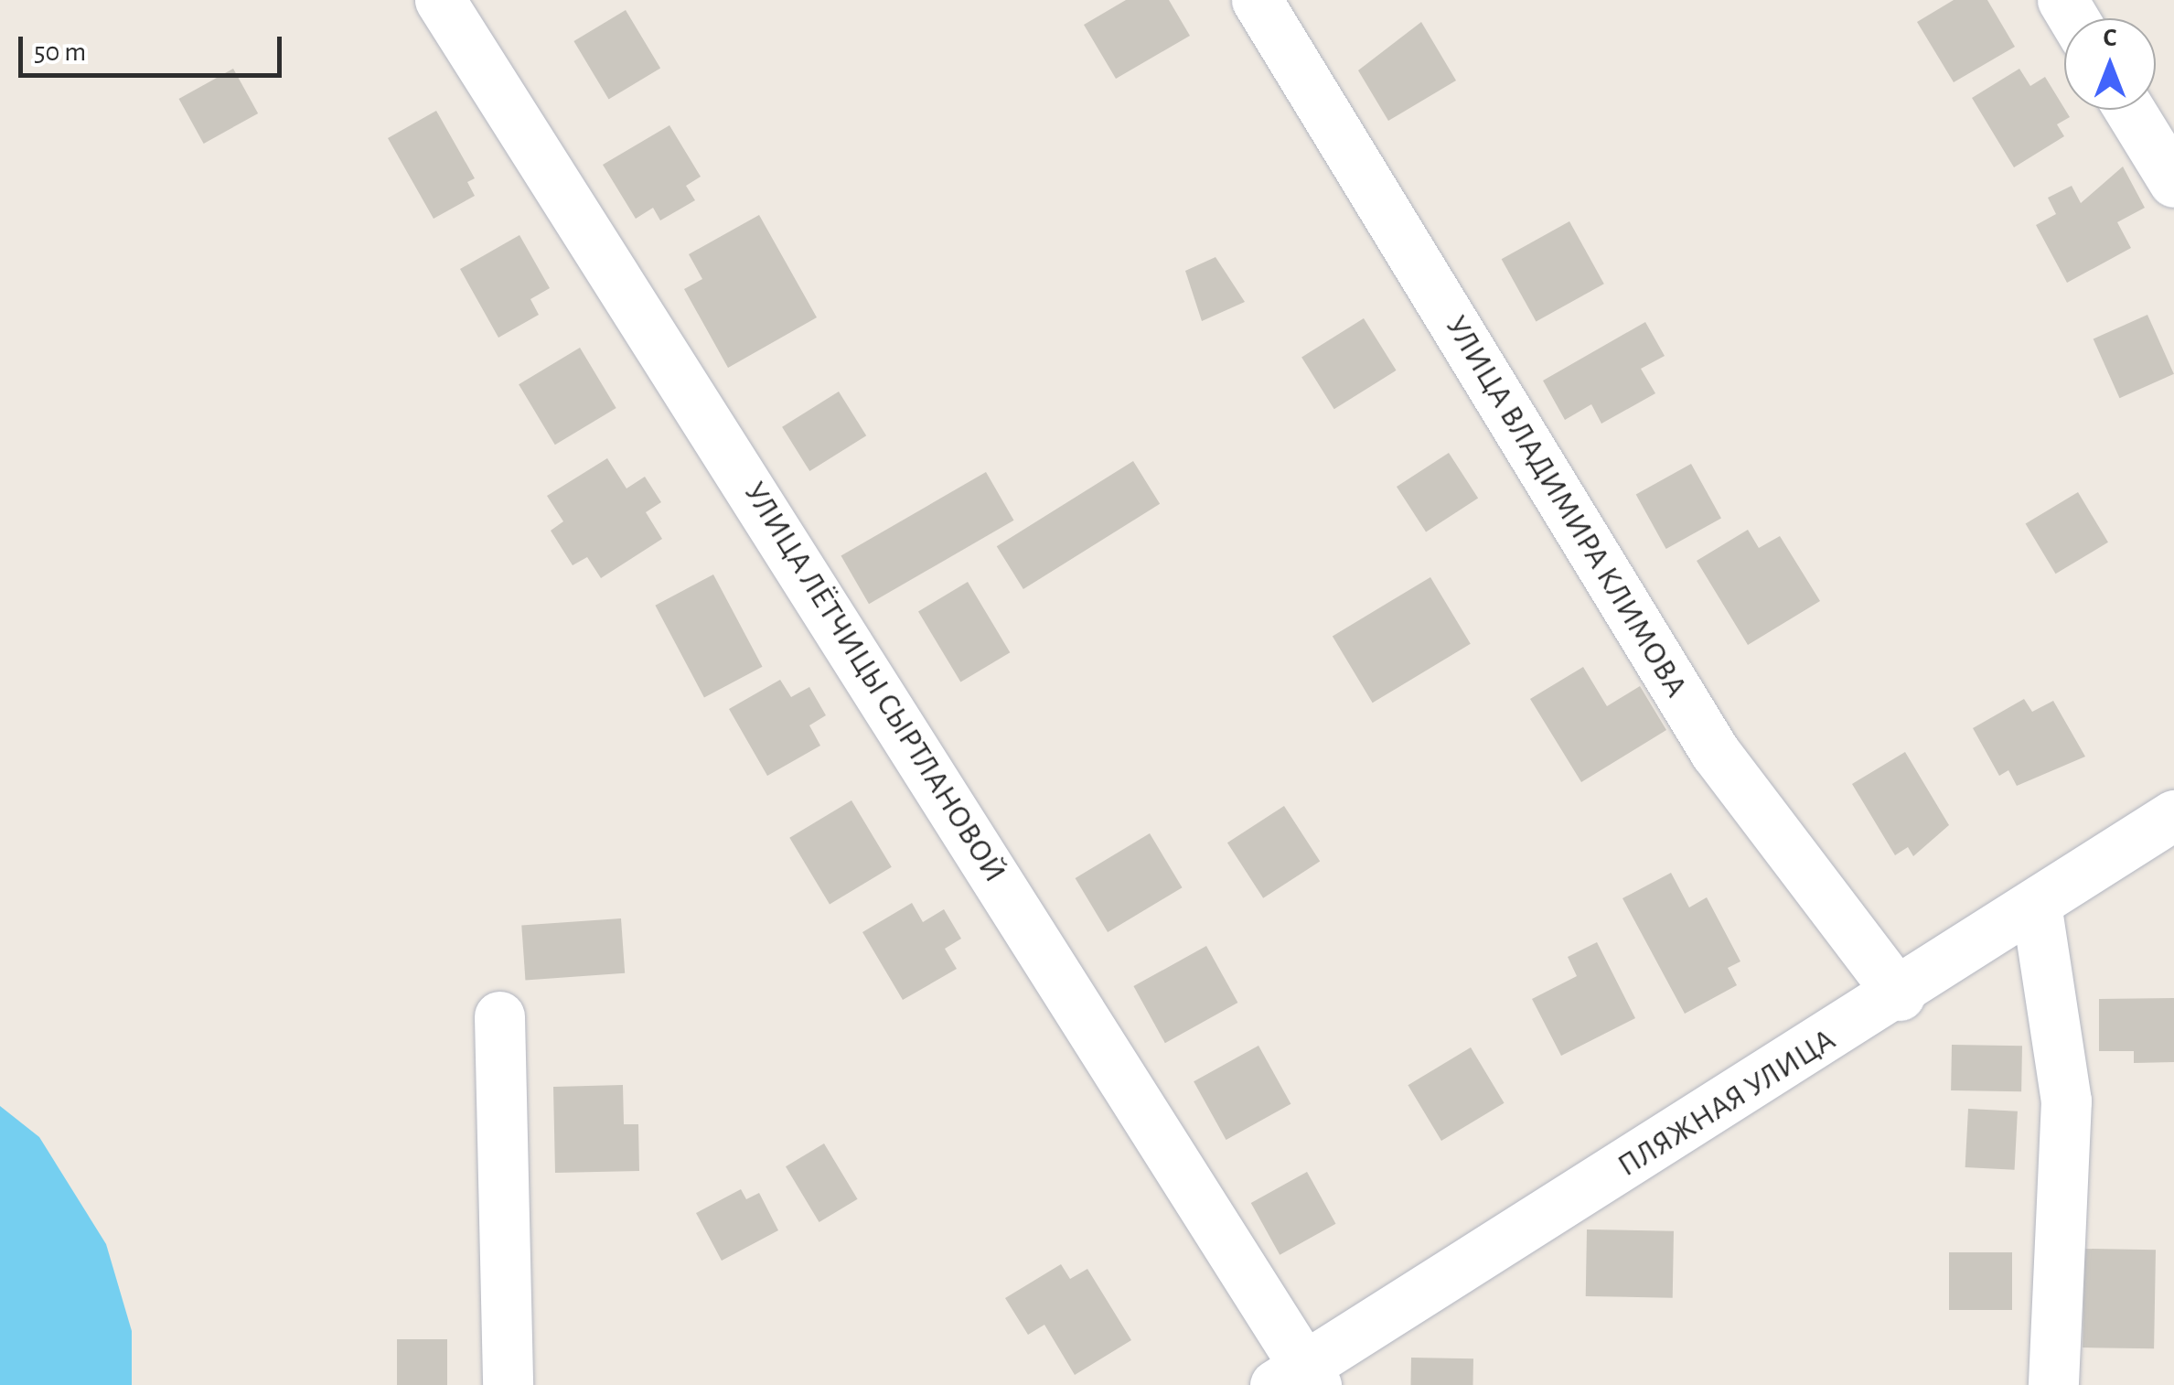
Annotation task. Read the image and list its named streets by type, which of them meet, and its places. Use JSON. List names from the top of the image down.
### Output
{
  "streets": {
    "street": ["УЛИЦА ВЛАДИМИРА КЛИМОВА", "УЛИЦА ЛЁТЧИЦЫ СЫРТЛАНОВОЙ", "ПЛЯЖНАЯ УЛИЦА"]
  },
  "crossings": [
    ["УЛИЦА ВЛАДИМИРА КЛИМОВА", "ПЛЯЖНАЯ УЛИЦА"],
    ["УЛИЦА ЛЁТЧИЦЫ СЫРТЛАНОВОЙ", "ПЛЯЖНАЯ УЛИЦА"]
  ],
  "scale_bar": "50 m",
  "north": "top"
}
